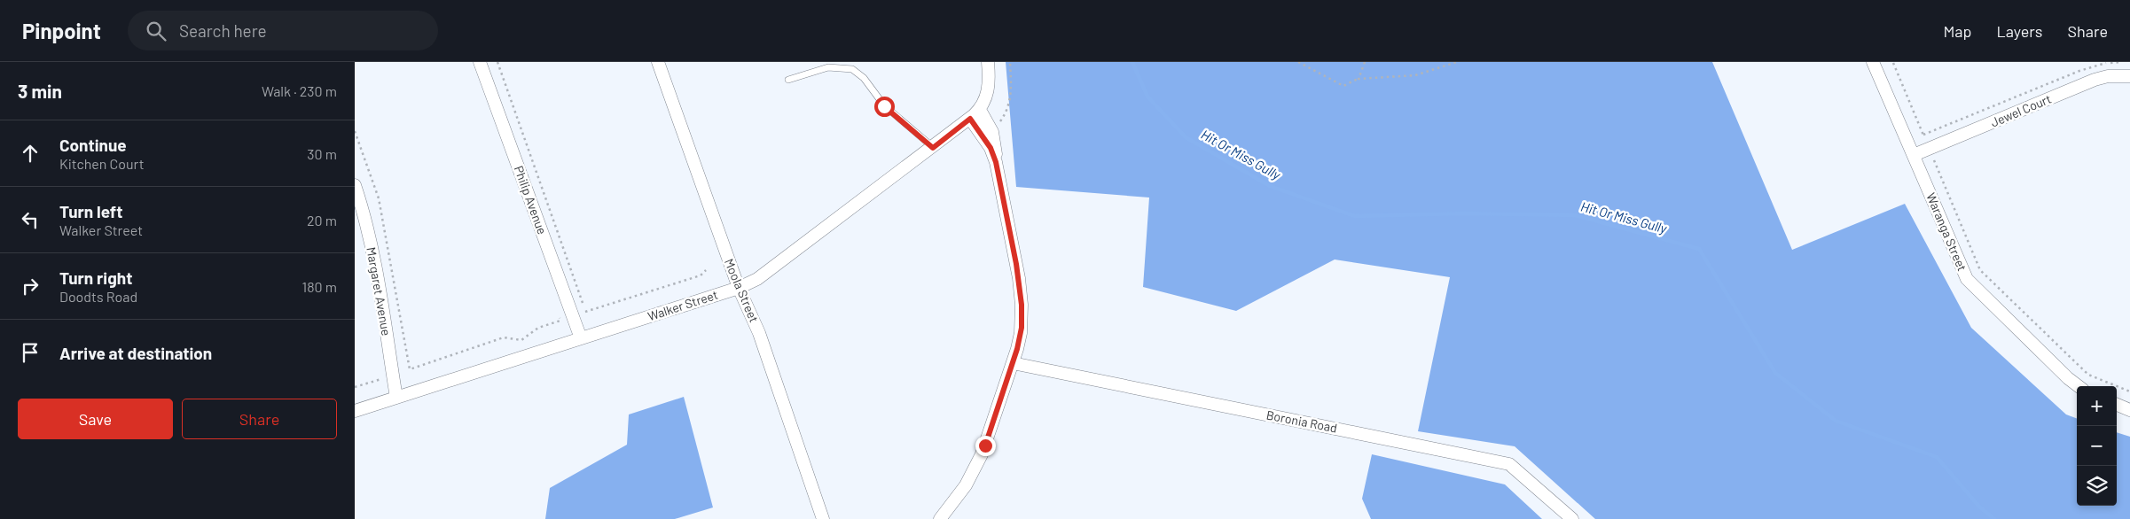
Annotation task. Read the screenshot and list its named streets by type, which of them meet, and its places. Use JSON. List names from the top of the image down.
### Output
{
  "streets": {
    "street": [
      "Jewel Court",
      "Philip Avenue",
      "Waranga Street",
      "Moola Street",
      "Margaret Avenue",
      "Walker Street",
      "Boronia Road"
    ]
  },
  "crossings": [
    ["Jewel Court", "Waranga Street"],
    ["Philip Avenue", "Walker Street"],
    ["Moola Street", "Walker Street"],
    ["Margaret Avenue", "Walker Street"]
  ],
  "water": ["Hit Or Miss Gully"],
  "page": {
    "header": "Pinpoint",
    "search": "Search here",
    "nav": ["Map", "Layers", "Share"],
    "heading": ["3 min", "Walk · 230 m"],
    "list": [
      ["Continue", "Kitchen Court", "30 m"],
      ["Turn left", "Walker Street", "20 m"],
      ["Turn right", "Doodts Road", "180 m"],
      "Arrive at destination"
    ],
    "buttons": ["Save", "Share"],
    "map_buttons": ["+", "−"]
  }
}
